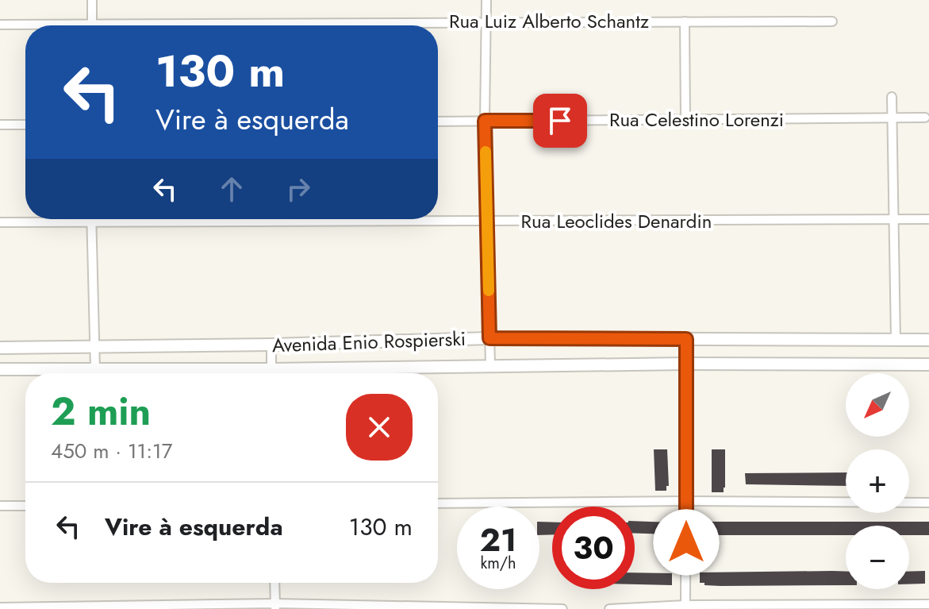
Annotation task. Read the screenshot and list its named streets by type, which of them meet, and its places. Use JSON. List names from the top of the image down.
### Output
{
  "streets": {
    "street": [
      "Rua Luiz Alberto Schantz",
      "Rua Celestino Lorenzi",
      "Rua Leoclides Denardin",
      "Avenida Enio Rospierski"
    ]
  },
  "north": "bottom left",
  "page": {
    "turn": ["130 m", "Vire à esquerda"],
    "map_buttons": ["+", "−"],
    "heading": ["2 min", "450 m · 11:17"],
    "list": [
      {
        "name": "Vire à esquerda",
        "value": "130 m"
      }
    ],
    "speed": "21 km/h",
    "limit": "30"
  }
}
